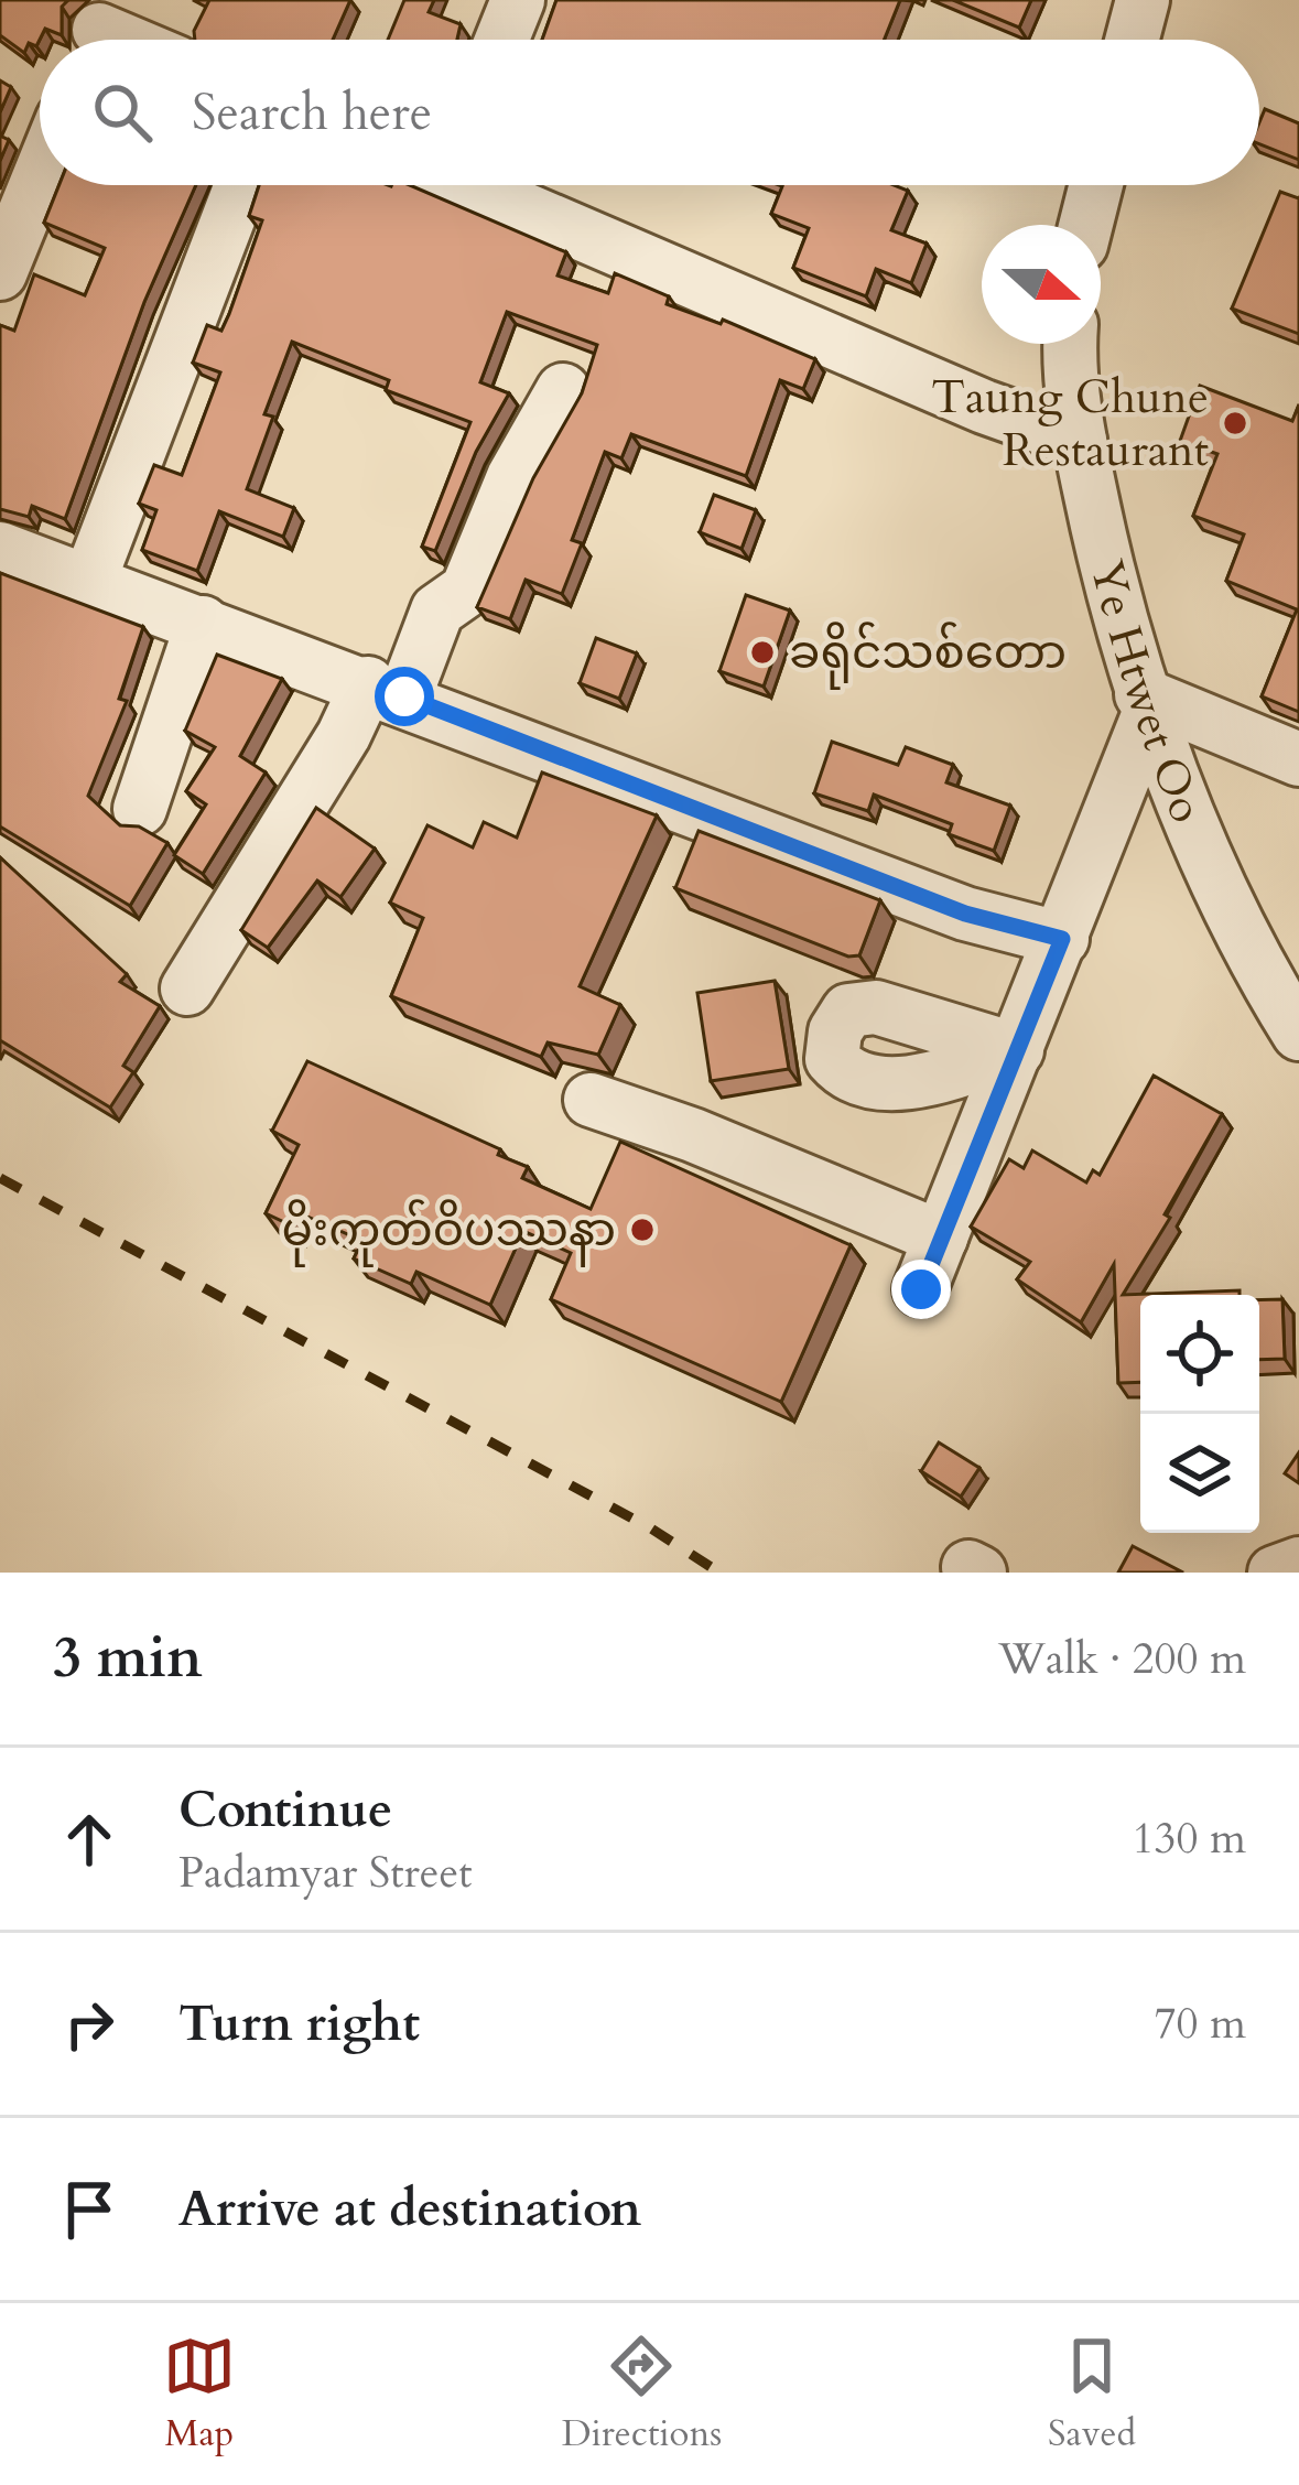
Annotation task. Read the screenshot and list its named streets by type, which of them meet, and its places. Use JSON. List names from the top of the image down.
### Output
{
  "streets": {
    "street": ["Ye Htwet Oo"]
  },
  "places": ["Taung Chune Restaurant", "ခရိုင်သစ်တော", "မိုးကုတ်ဝိပဿနာ"],
  "north": "right",
  "page": {
    "search": "Search here",
    "heading": ["3 min", "Walk · 200 m"],
    "list": [
      ["Continue", "Padamyar Street", "130 m"],
      ["Turn right", "70 m"],
      "Arrive at destination"
    ],
    "nav": ["Map", "Directions", "Saved"]
  }
}
